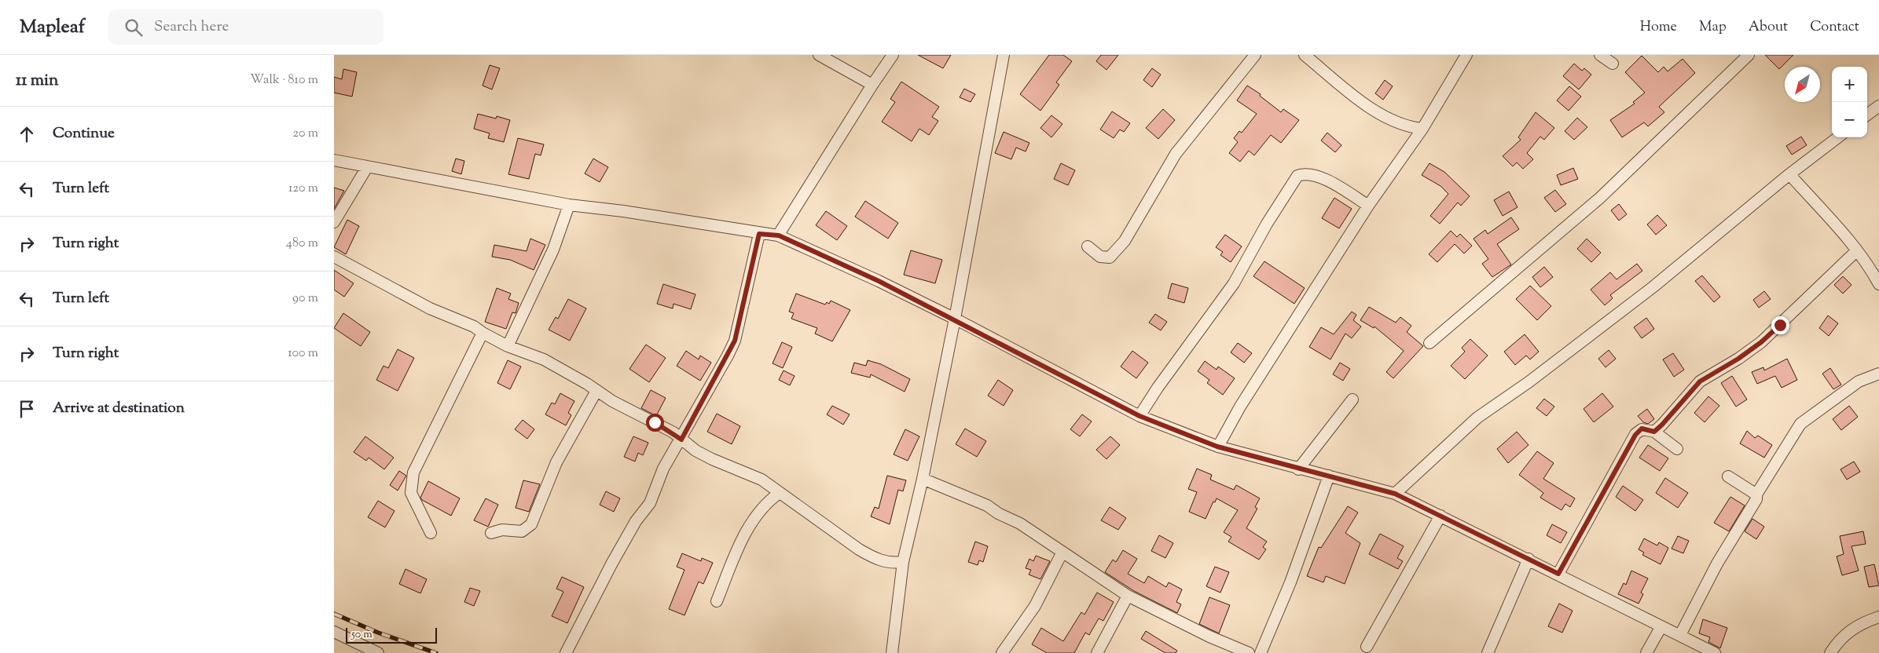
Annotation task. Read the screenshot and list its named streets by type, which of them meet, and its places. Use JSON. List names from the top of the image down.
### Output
{
  "scale_bar": "50 m",
  "north": "bottom left",
  "page": {
    "header": "Mapleaf",
    "search": "Search here",
    "nav": [
      "Home",
      "Map",
      "About",
      "Contact"
    ],
    "heading": ["11 min", "Walk · 810 m"],
    "map_buttons": ["+", "−"],
    "list": [
      ["Continue", "20 m"],
      ["Turn left", "120 m"],
      ["Turn right", "480 m"],
      ["Turn left", "90 m"],
      ["Turn right", "100 m"],
      "Arrive at destination"
    ],
    "scale": "50 m"
  }
}
